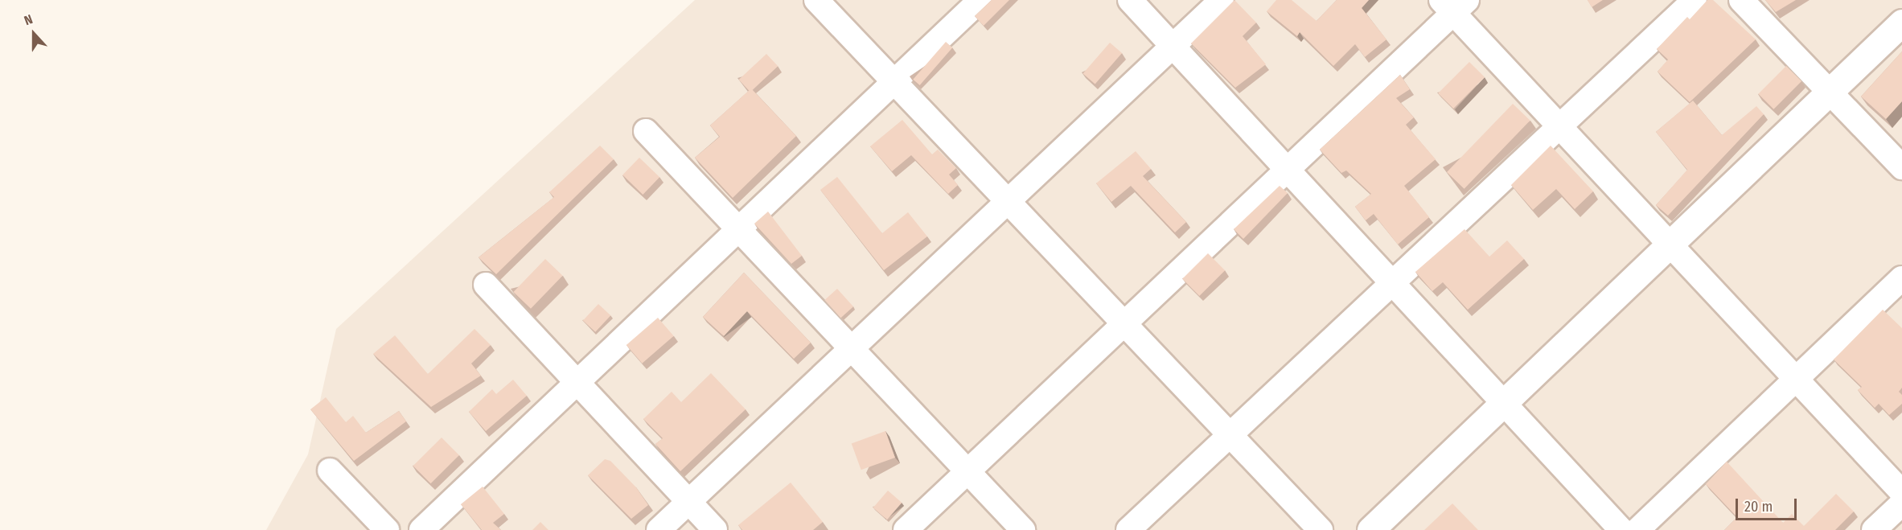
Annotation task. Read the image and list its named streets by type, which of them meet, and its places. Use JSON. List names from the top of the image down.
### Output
{
  "scale_bar": "20 m",
  "north": "top"
}
